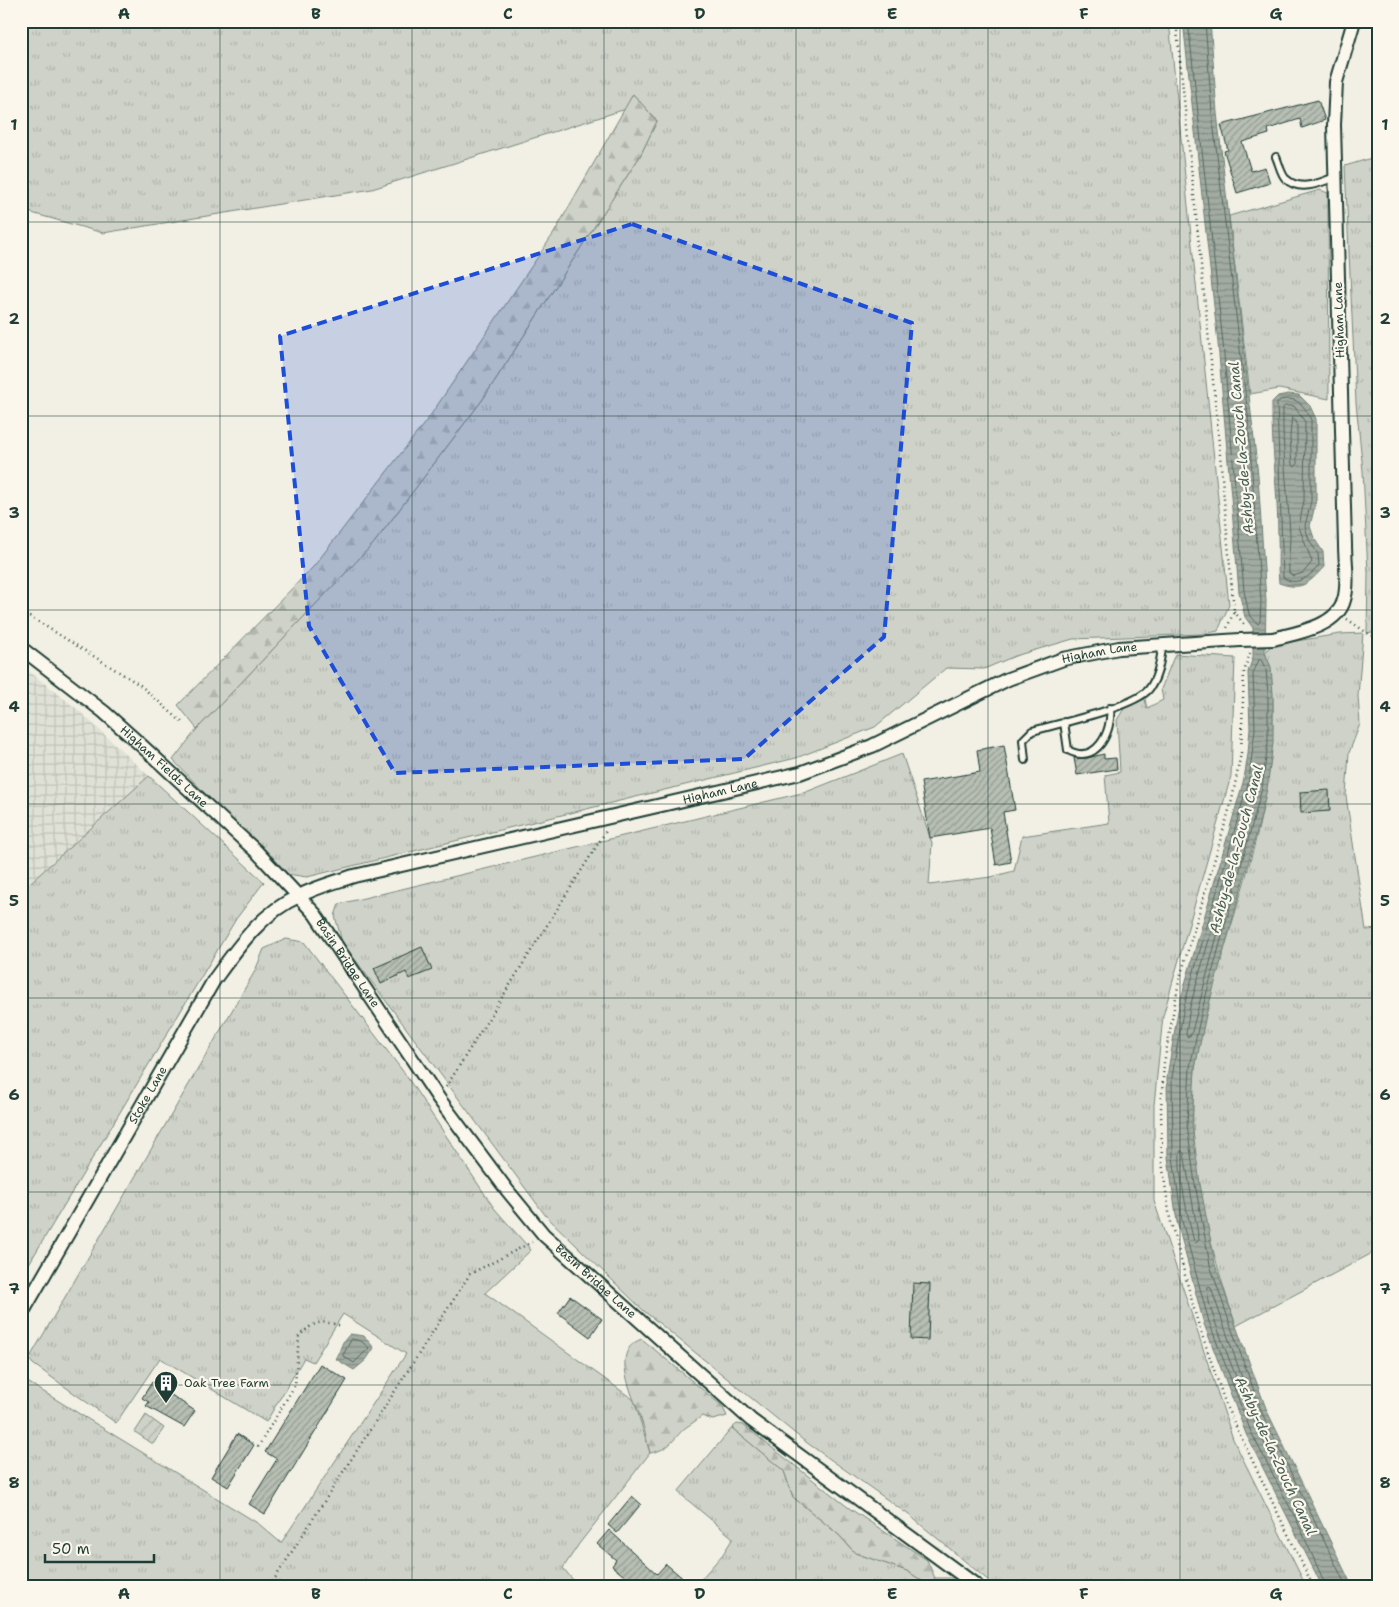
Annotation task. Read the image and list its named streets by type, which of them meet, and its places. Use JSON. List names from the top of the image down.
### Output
{
  "streets": {
    "street": [
      "Higham Lane",
      "Higham Fields Lane",
      "Basin Bridge Lane",
      "Stoke Lane"
    ]
  },
  "crossings": [
    ["Higham Lane", "Higham Fields Lane"],
    ["Higham Lane", "Basin Bridge Lane"],
    ["Higham Lane", "Stoke Lane"],
    ["Higham Fields Lane", "Basin Bridge Lane"],
    ["Higham Fields Lane", "Stoke Lane"],
    ["Basin Bridge Lane", "Stoke Lane"]
  ],
  "water": ["Ashby-de-la-Zouch Canal"],
  "places": {
    "building": ["Oak Tree Farm"]
  },
  "scale_bar": "50 m",
  "grid": {
    "columns": [
      "A",
      "B",
      "C",
      "D",
      "E",
      "F",
      "G"
    ],
    "rows": [
      "1",
      "2",
      "3",
      "4",
      "5",
      "6",
      "7",
      "8"
    ]
  }
}
